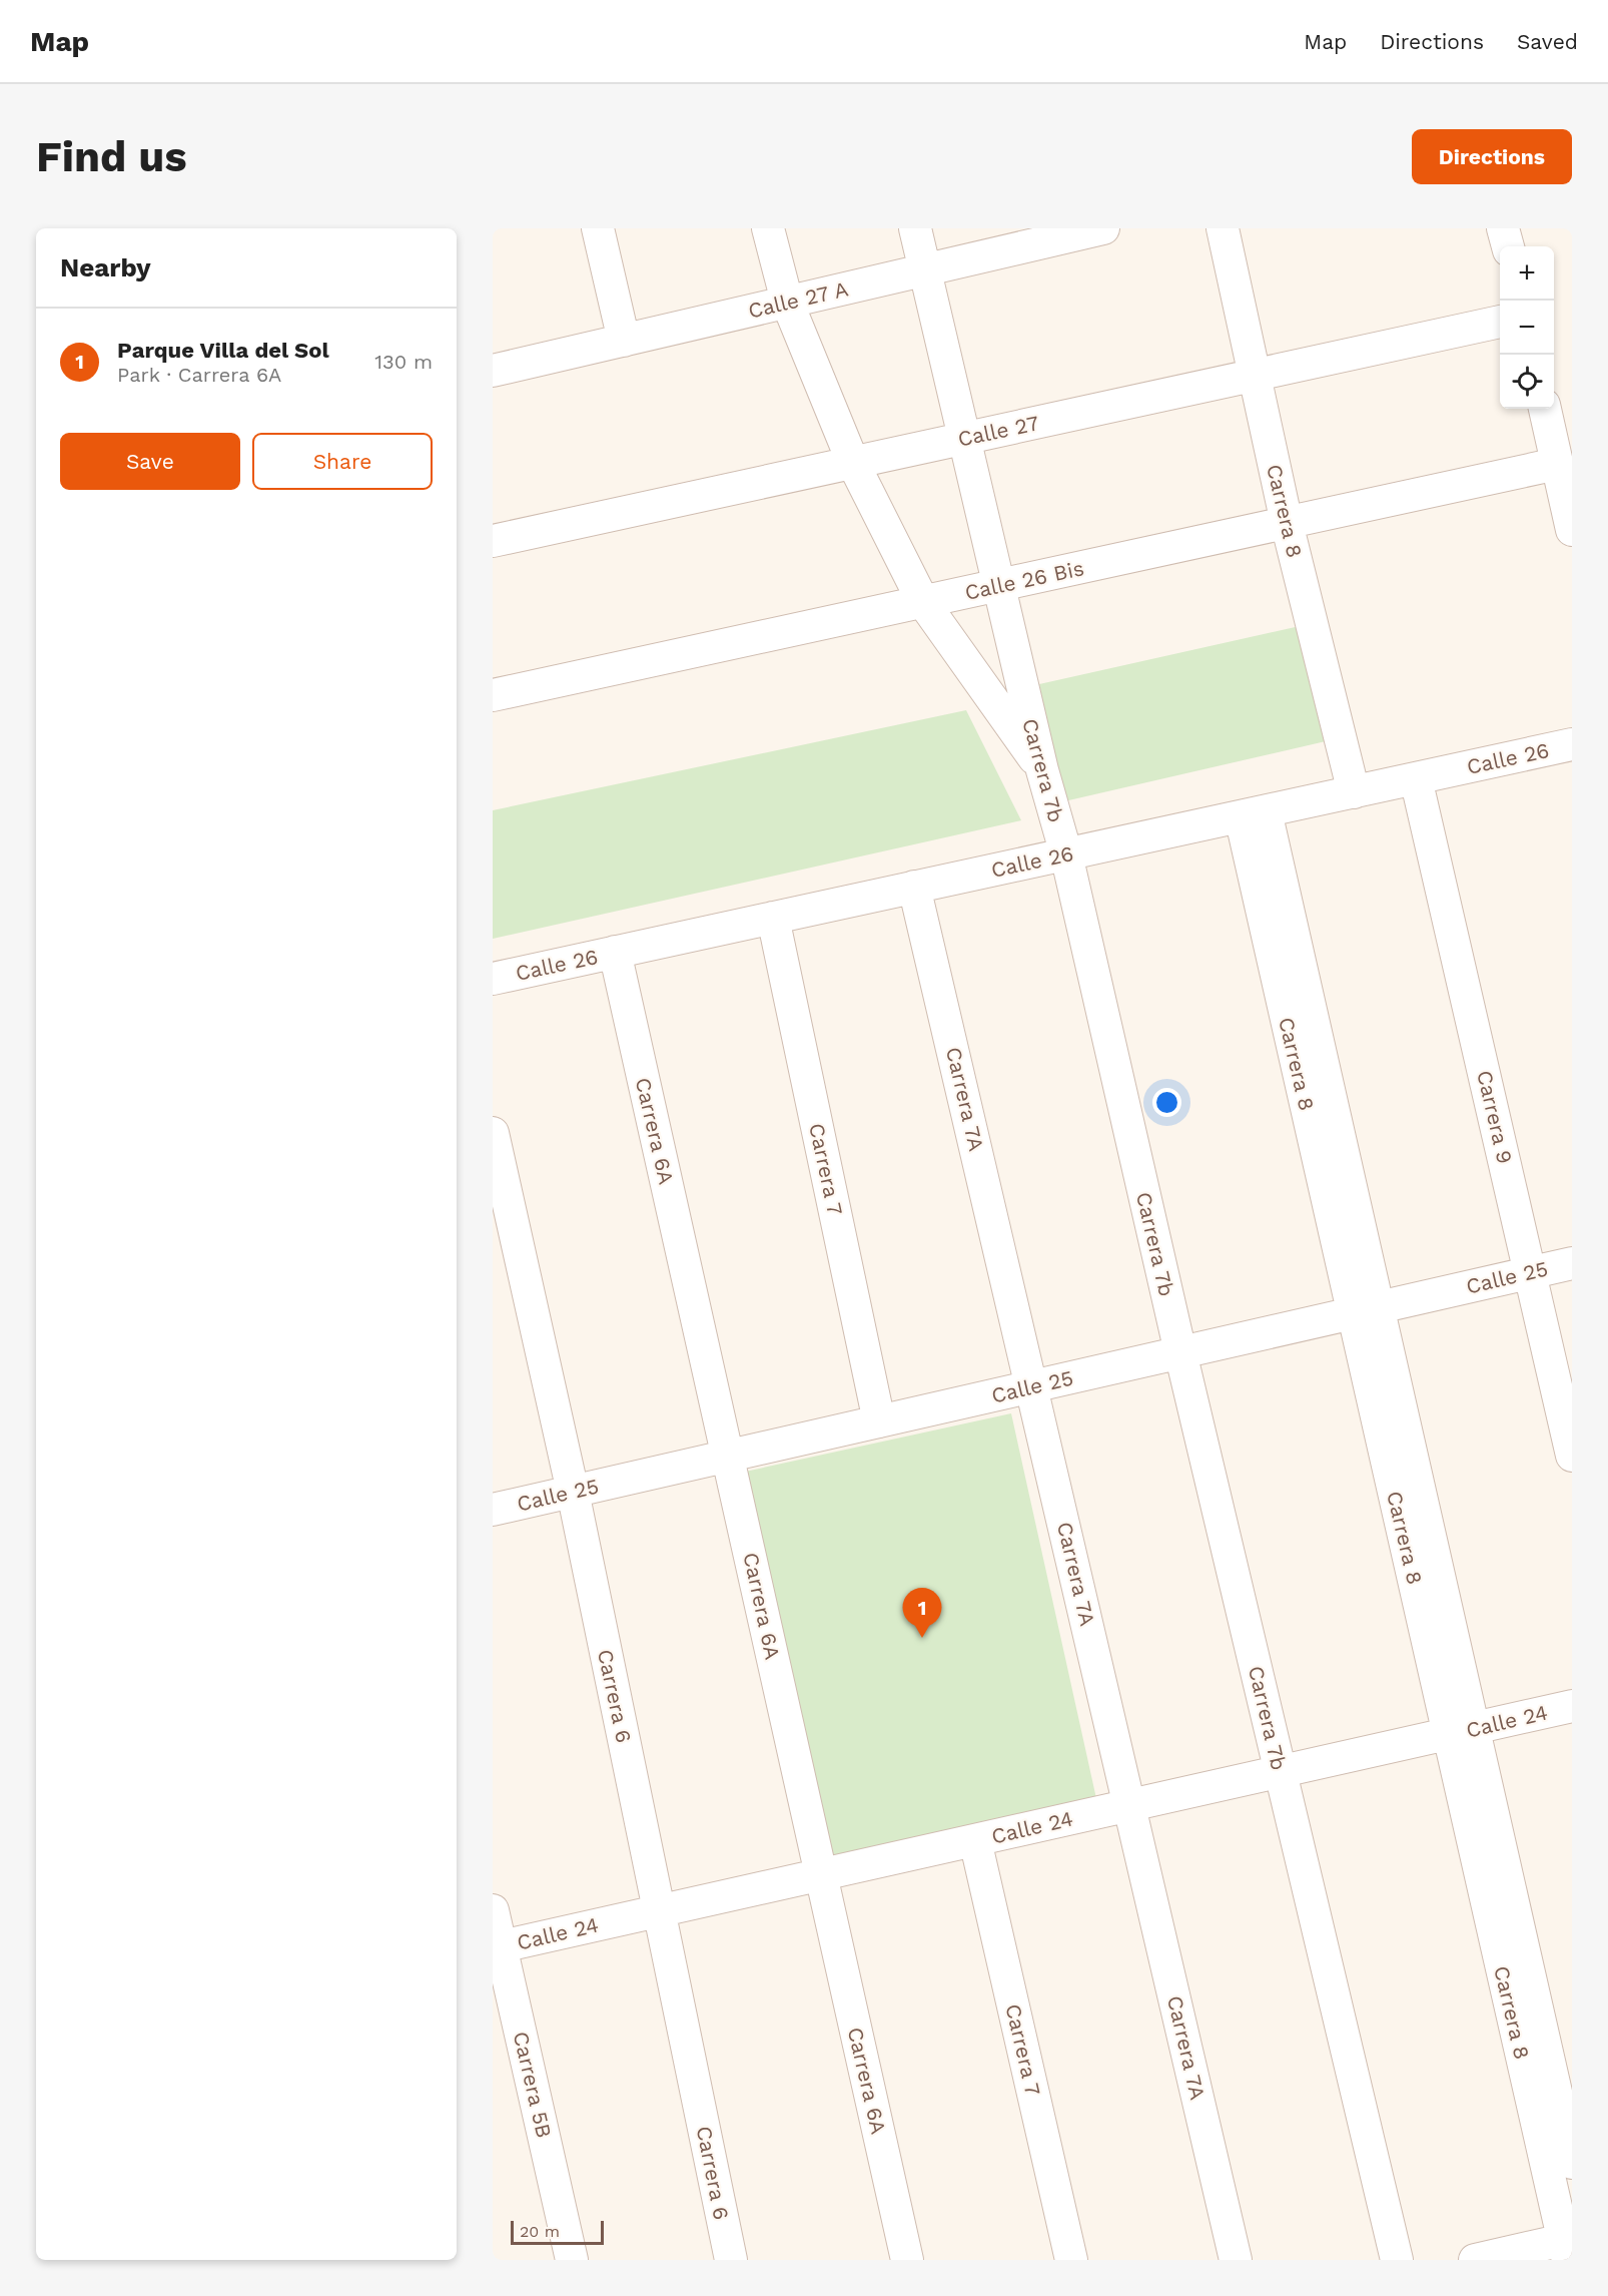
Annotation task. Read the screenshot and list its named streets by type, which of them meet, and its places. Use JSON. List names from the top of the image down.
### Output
{
  "streets": {
    "street": [
      "Calle 27 A",
      "Calle 27",
      "Carrera 8",
      "Calle 26 Bis",
      "Calle 26",
      "Carrera 7b",
      "Carrera 7A",
      "Carrera 9",
      "Carrera 6A",
      "Carrera 7",
      "Calle 25",
      "Carrera 6",
      "Calle 24",
      "Carrera 5B"
    ]
  },
  "crossings": [
    ["Calle 27 A", "Carrera 7b"],
    ["Calle 27", "Carrera 8"],
    ["Calle 27", "Carrera 7b"],
    ["Carrera 8", "Calle 26 Bis"],
    ["Carrera 8", "Calle 26"],
    ["Carrera 8", "Calle 25"],
    ["Carrera 8", "Calle 24"],
    ["Calle 26 Bis", "Carrera 7b"],
    ["Calle 26", "Carrera 7b"],
    ["Calle 26", "Carrera 7A"],
    ["Calle 26", "Carrera 9"],
    ["Calle 26", "Carrera 6A"],
    ["Calle 26", "Carrera 7"],
    ["Carrera 7b", "Calle 25"],
    ["Carrera 7b", "Calle 24"],
    ["Carrera 7A", "Calle 25"],
    ["Carrera 7A", "Calle 24"],
    ["Carrera 9", "Calle 25"],
    ["Carrera 6A", "Calle 25"],
    ["Carrera 6A", "Calle 24"],
    ["Carrera 7", "Calle 25"],
    ["Carrera 7", "Calle 24"],
    ["Calle 25", "Carrera 6"],
    ["Carrera 6", "Calle 24"],
    ["Calle 24", "Carrera 5B"]
  ],
  "scale_bar": "20 m",
  "page": {
    "header": "Map",
    "nav": ["Map", "Directions", "Saved"],
    "buttons": [
      "Directions",
      ["Save", "Share"]
    ],
    "title": "Find us",
    "heading": "Nearby",
    "map_buttons": ["+", "−"],
    "list": [
      {
        "mark": "1",
        "name": "Parque Villa del Sol",
        "note": "Park · Carrera 6A",
        "value": "130 m"
      }
    ],
    "pins": "1",
    "scale": "20 m"
  }
}
